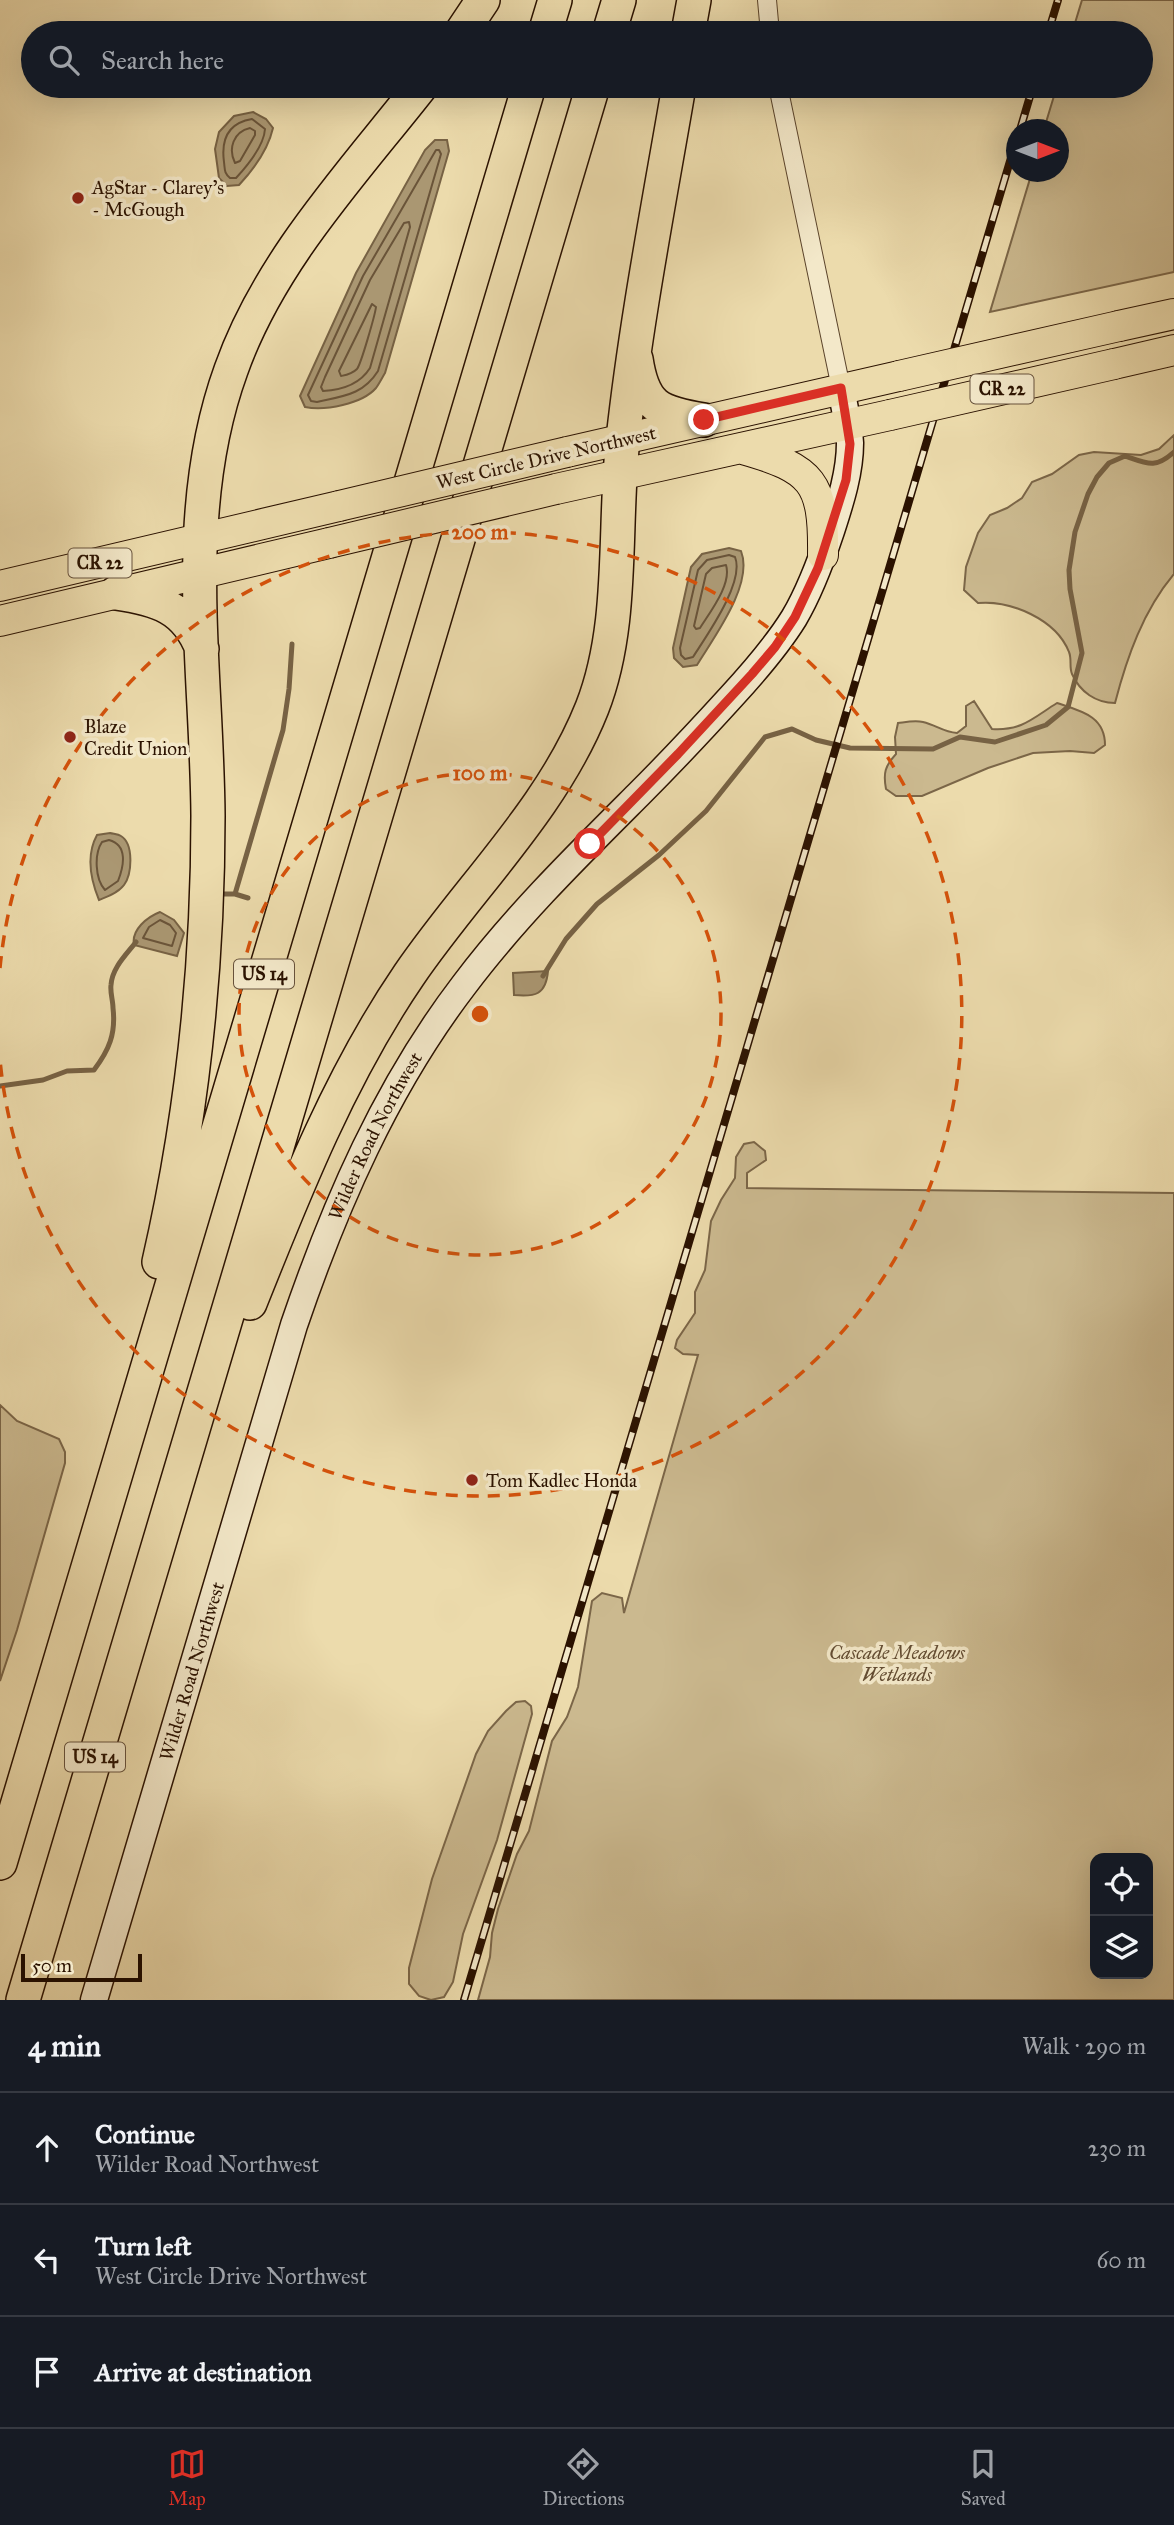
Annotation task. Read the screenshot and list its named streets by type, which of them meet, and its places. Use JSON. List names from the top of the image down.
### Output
{
  "streets": {
    "highway": ["US 14"],
    "main road": ["CR 22", "West Circle Drive Northwest"],
    "street": ["Wilder Road Northwest"]
  },
  "crossings": [
    ["West Circle Drive Northwest", "Wilder Road Northwest"]
  ],
  "parks": ["Cascade Meadows Wetlands"],
  "places": ["AgStar - Clarey's - McGough", "Blaze Credit Union", "Tom Kadlec Honda"],
  "scale_bar": "50 m",
  "north": "right",
  "page": {
    "search": "Search here",
    "scale": "50 m",
    "heading": ["4 min", "Walk · 290 m"],
    "list": [
      ["Continue", "Wilder Road Northwest", "230 m"],
      ["Turn left", "West Circle Drive Northwest", "60 m"],
      "Arrive at destination"
    ],
    "nav": ["Map", "Directions", "Saved"]
  },
  "rings": ["200 m", "100 m"]
}
